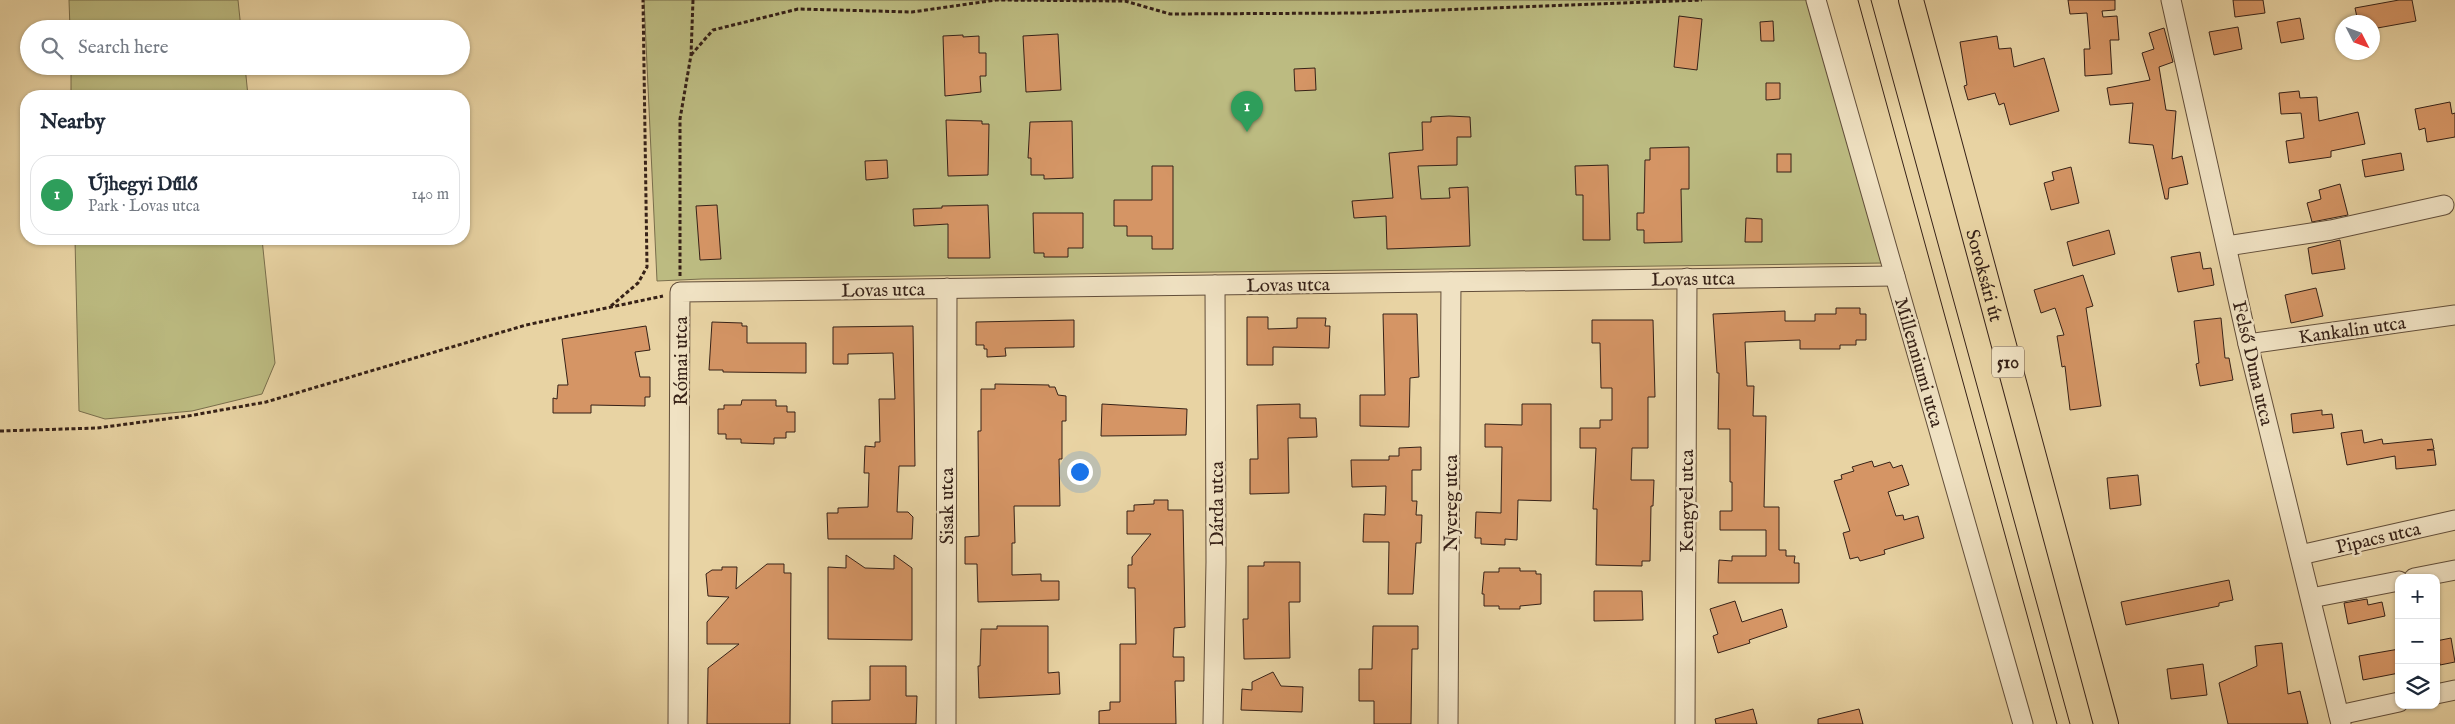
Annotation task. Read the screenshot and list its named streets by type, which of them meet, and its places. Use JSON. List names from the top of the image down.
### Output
{
  "streets": {
    "main road": ["Soroksári út", "510"],
    "street": [
      "Lovas utca",
      "Kankalin utca",
      "Római utca",
      "Millenniumi utca",
      "Felső Duna utca",
      "Kengyel utca",
      "Nyereg utca",
      "Dárda utca",
      "Sisak utca",
      "Pipacs utca"
    ]
  },
  "crossings": [
    ["Lovas utca", "Római utca"],
    ["Lovas utca", "Millenniumi utca"],
    ["Lovas utca", "Kengyel utca"],
    ["Lovas utca", "Nyereg utca"],
    ["Lovas utca", "Dárda utca"],
    ["Lovas utca", "Sisak utca"],
    ["Kankalin utca", "Felső Duna utca"],
    ["Felső Duna utca", "Pipacs utca"]
  ],
  "north": "bottom right",
  "page": {
    "search": "Search here",
    "heading": "Nearby",
    "pins": "1",
    "list": [
      {
        "mark": "1",
        "name": "Újhegyi Dűlő",
        "note": "Park · Lovas utca",
        "value": "140 m"
      }
    ],
    "map_buttons": ["+", "−"]
  }
}
